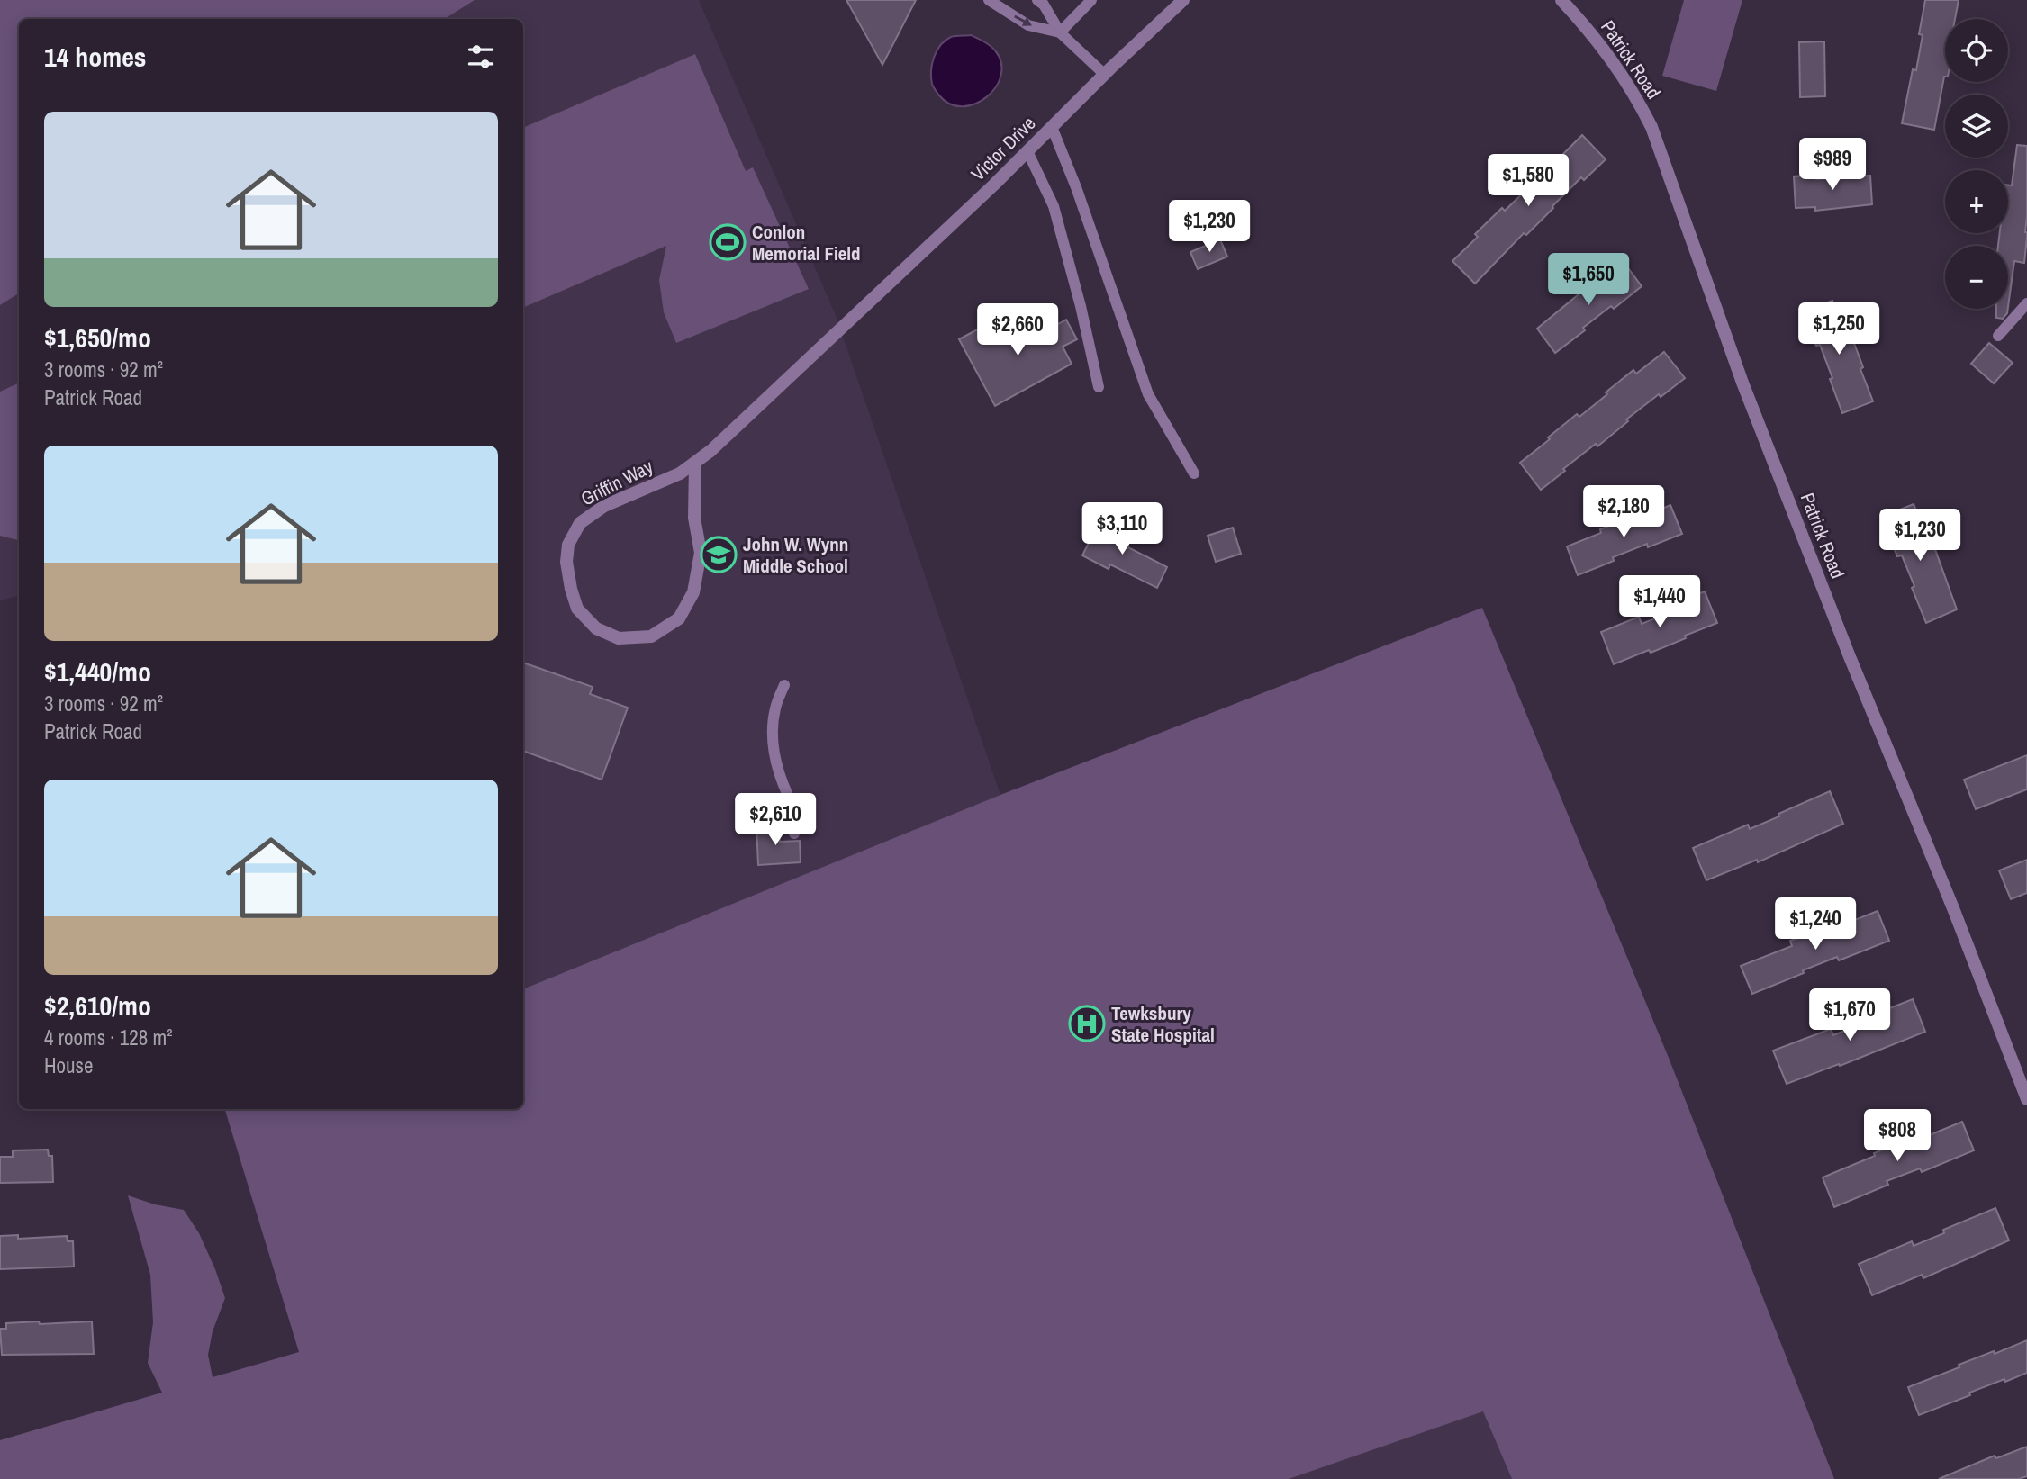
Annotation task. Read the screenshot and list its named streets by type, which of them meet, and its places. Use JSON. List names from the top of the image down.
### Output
{
  "streets": {
    "street": ["Patrick Road", "Victor Drive", "Griffin Way"]
  },
  "crossings": [
    ["Victor Drive", "Griffin Way"]
  ],
  "places": {
    "sports": ["Conlon Memorial Field"],
    "school or university": ["John W. Wynn Middle School"],
    "hospital": ["Tewksbury State Hospital"]
  },
  "page": {
    "map_buttons": ["+", "−"],
    "heading": "14 homes",
    "list": [
      {
        "name": "$1,650/mo",
        "note": "3 rooms · 92 m² · Patrick Road"
      },
      {
        "name": "$1,440/mo",
        "note": "3 rooms · 92 m² · Patrick Road"
      },
      {
        "name": "$2,610/mo",
        "note": "4 rooms · 128 m² · House"
      }
    ],
    "price": [
      "$989",
      "$1,580",
      "$1,230",
      "$1,650",
      "$1,250",
      "$2,660",
      "$2,180",
      "$3,110",
      "$1,230",
      "$1,440",
      "$2,610",
      "$1,240",
      "$1,670",
      "$808"
    ]
  }
}
